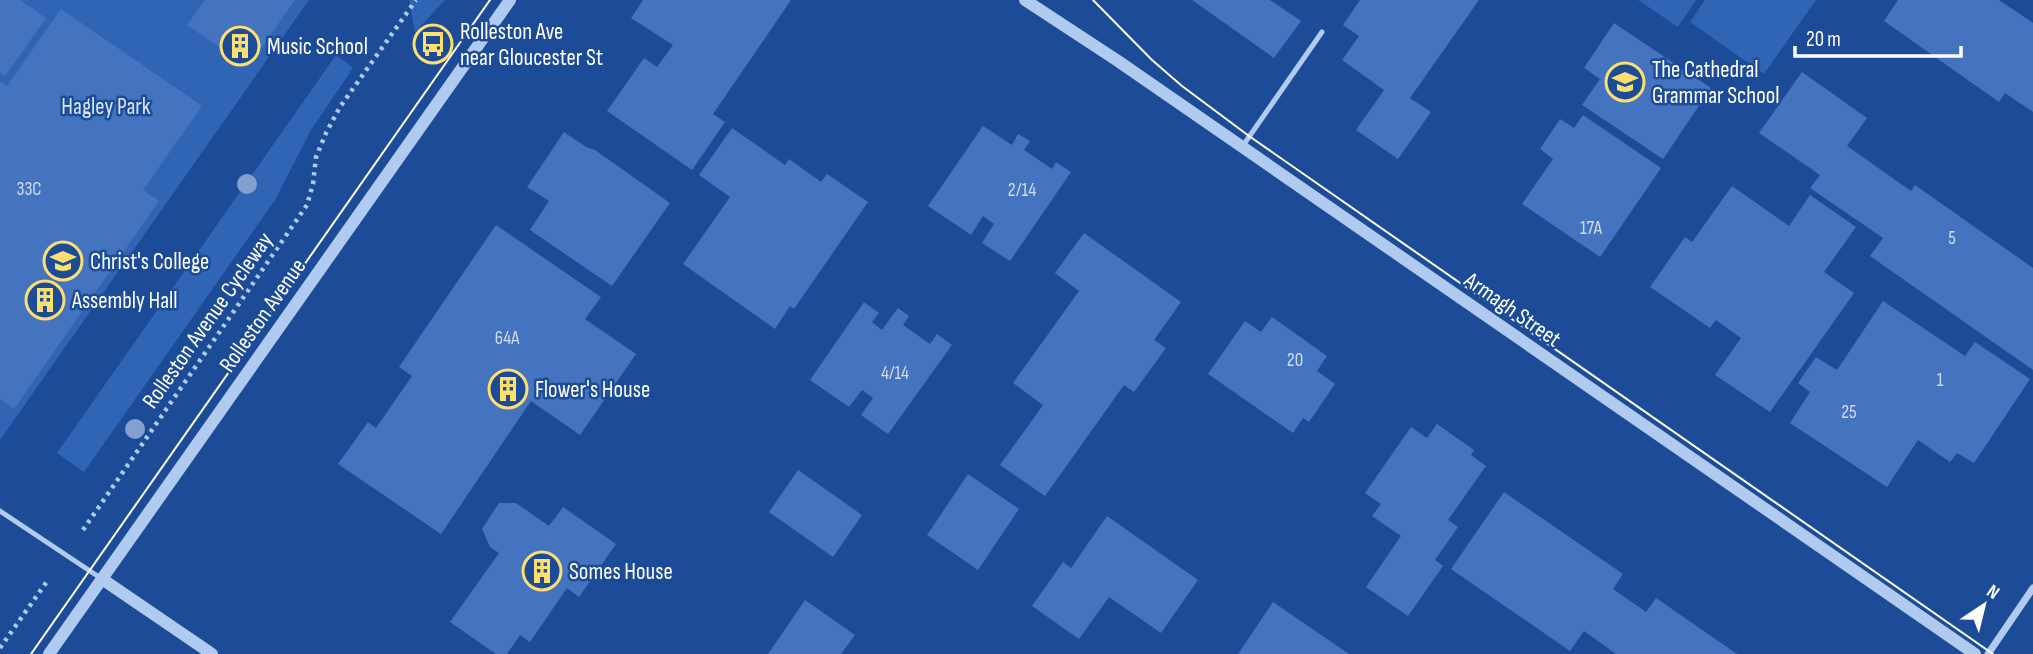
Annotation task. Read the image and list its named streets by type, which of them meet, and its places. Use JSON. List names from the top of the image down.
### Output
{
  "streets": {
    "street": ["Armagh Street", "Rolleston Avenue"],
    "path": ["Rolleston Avenue Cycleway"]
  },
  "parks": ["Hagley Park"],
  "places": {
    "bus stop": ["Rolleston Ave near Gloucester St"],
    "building": [
      "Music School",
      "Assembly Hall",
      "Flower's House",
      "Somes House"
    ],
    "school or university": ["The Cathedral Grammar School", "Christ's College"]
  },
  "house_numbers": [
    "33C",
    "2/14",
    "17A",
    "5",
    "64A",
    "20",
    "4/14",
    "1",
    "25"
  ],
  "scale_bar": "20 m",
  "north": "top right"
}
